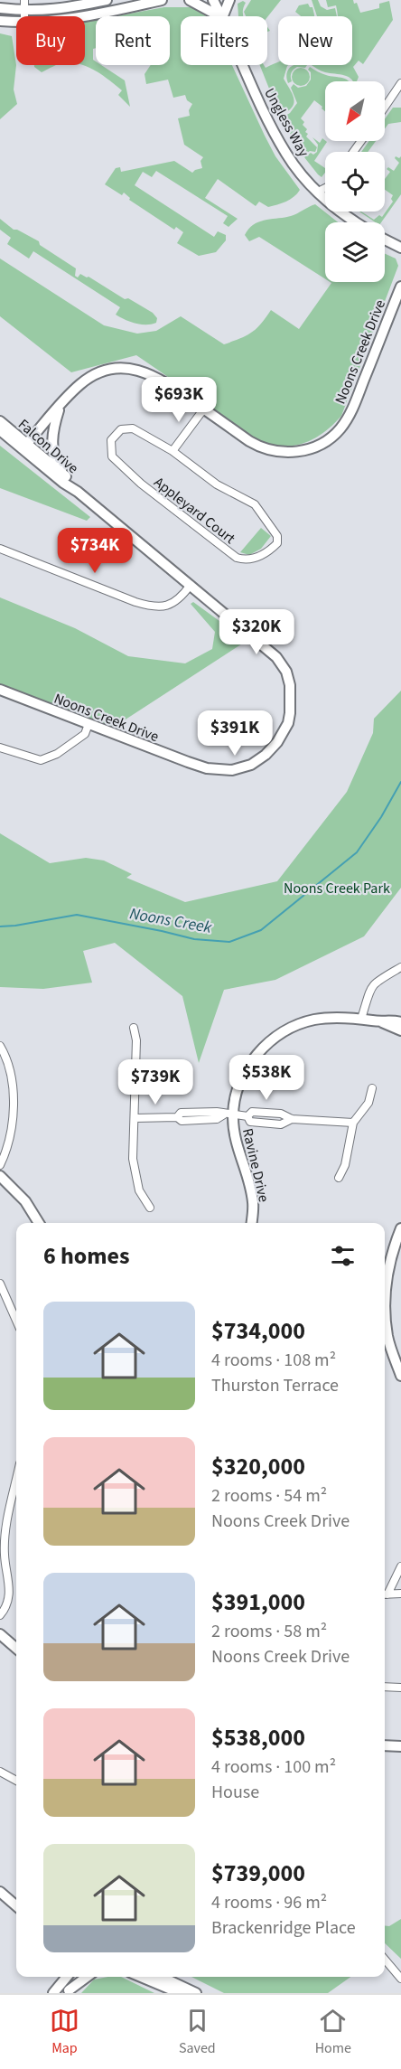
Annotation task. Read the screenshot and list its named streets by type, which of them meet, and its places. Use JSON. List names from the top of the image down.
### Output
{
  "streets": {
    "street": [
      "Ungless Way",
      "Noons Creek Drive",
      "Falcon Drive",
      "Appleyard Court",
      "Ravine Drive"
    ]
  },
  "crossings": [
    ["Noons Creek Drive", "Falcon Drive"]
  ],
  "water": ["Noons Creek"],
  "parks": ["Noons Creek Park"],
  "north": "bottom left",
  "page": {
    "chip": [
      "Buy",
      "Rent",
      "Filters",
      "New"
    ],
    "price": [
      "$693K",
      "$734K",
      "$320K",
      "$391K",
      "$538K",
      "$739K"
    ],
    "heading": "6 homes",
    "list": [
      {
        "name": "$734,000",
        "note": "4 rooms · 108 m² · Thurston Terrace"
      },
      {
        "name": "$320,000",
        "note": "2 rooms · 54 m² · Noons Creek Drive"
      },
      {
        "name": "$391,000",
        "note": "2 rooms · 58 m² · Noons Creek Drive"
      },
      {
        "name": "$538,000",
        "note": "4 rooms · 100 m² · House"
      },
      {
        "name": "$739,000",
        "note": "4 rooms · 96 m² · Brackenridge Place"
      }
    ],
    "tabs": ["Map", "Saved", "Home"]
  }
}
